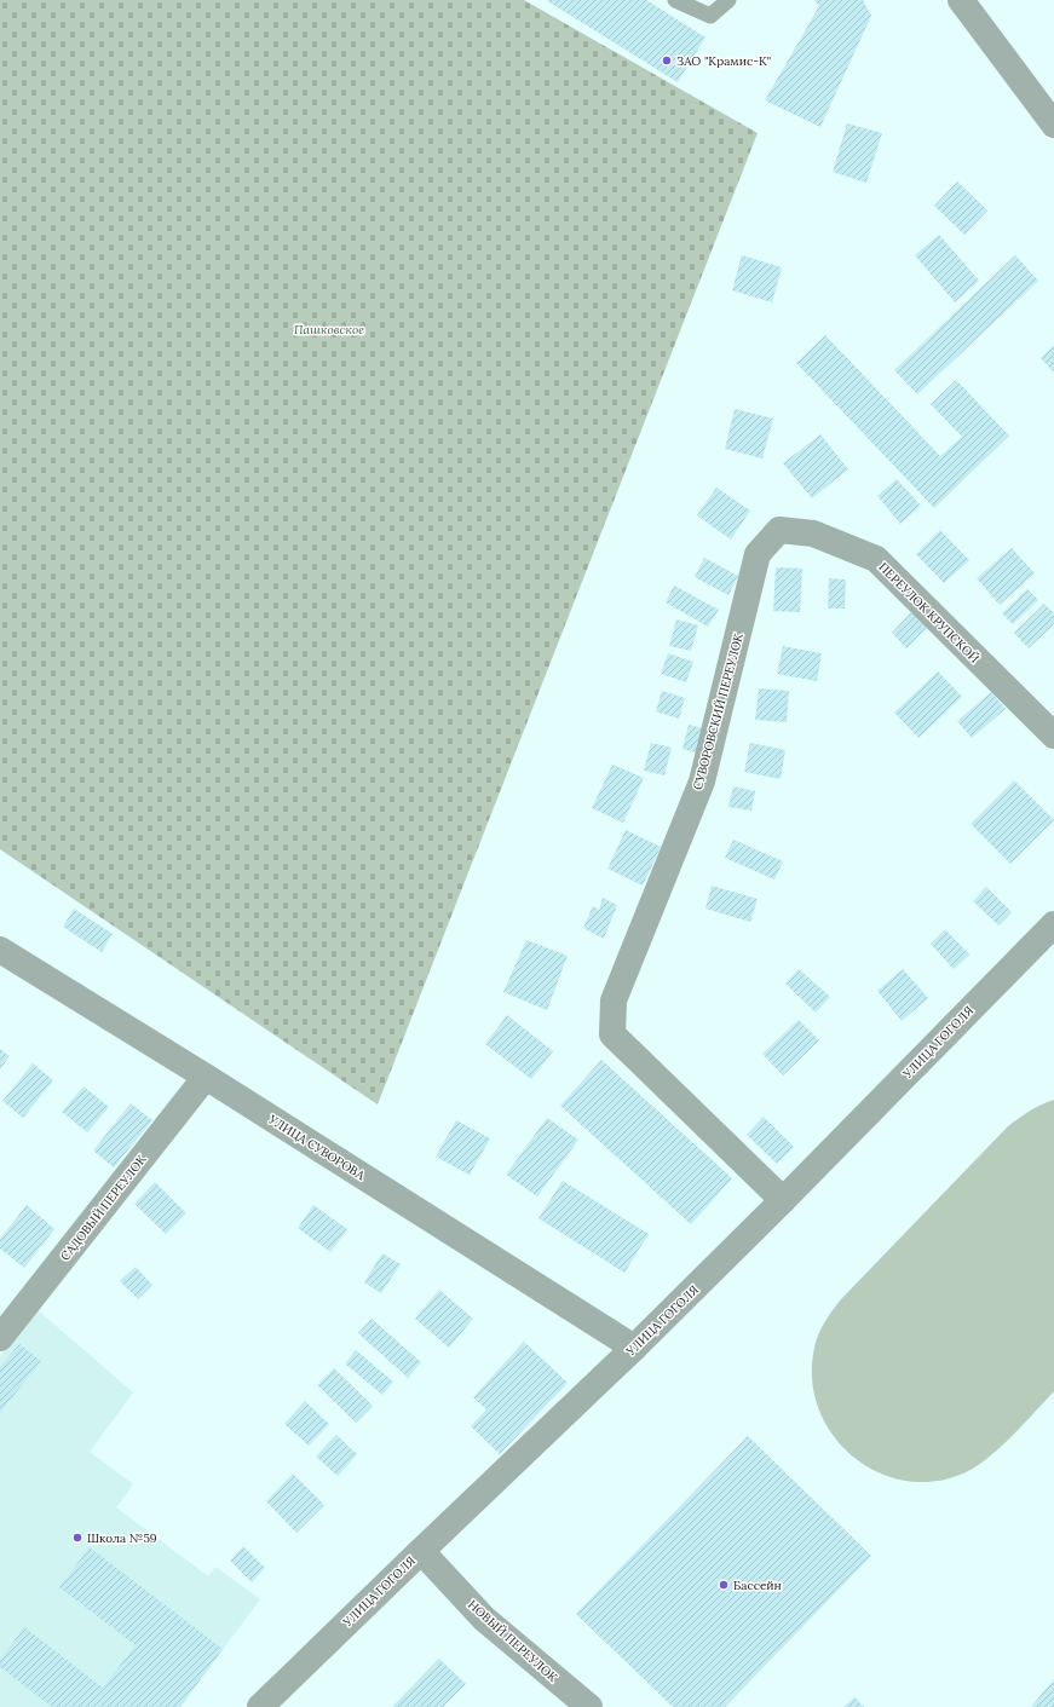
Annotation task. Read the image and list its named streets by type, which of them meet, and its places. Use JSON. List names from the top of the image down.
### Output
{
  "streets": {
    "street": [
      "ПЕРЕУЛОК КРУПСКОЙ",
      "СУВОРОВСКИЙ ПЕРЕУЛОК",
      "УЛИЦА ГОГОЛЯ",
      "УЛИЦА СУВОРОВА",
      "САДОВЫЙ ПЕРЕУЛОК",
      "НОВЫЙ ПЕРЕУЛОК"
    ]
  },
  "crossings": [
    ["ПЕРЕУЛОК КРУПСКОЙ", "СУВОРОВСКИЙ ПЕРЕУЛОК"],
    ["СУВОРОВСКИЙ ПЕРЕУЛОК", "УЛИЦА ГОГОЛЯ"],
    ["УЛИЦА ГОГОЛЯ", "УЛИЦА СУВОРОВА"],
    ["УЛИЦА ГОГОЛЯ", "НОВЫЙ ПЕРЕУЛОК"],
    ["УЛИЦА СУВОРОВА", "САДОВЫЙ ПЕРЕУЛОК"]
  ],
  "parks": ["Пашковское"],
  "places": ["ЗАО \"Крамис-К\"", "Школа №59", "Бассейн"]
}
